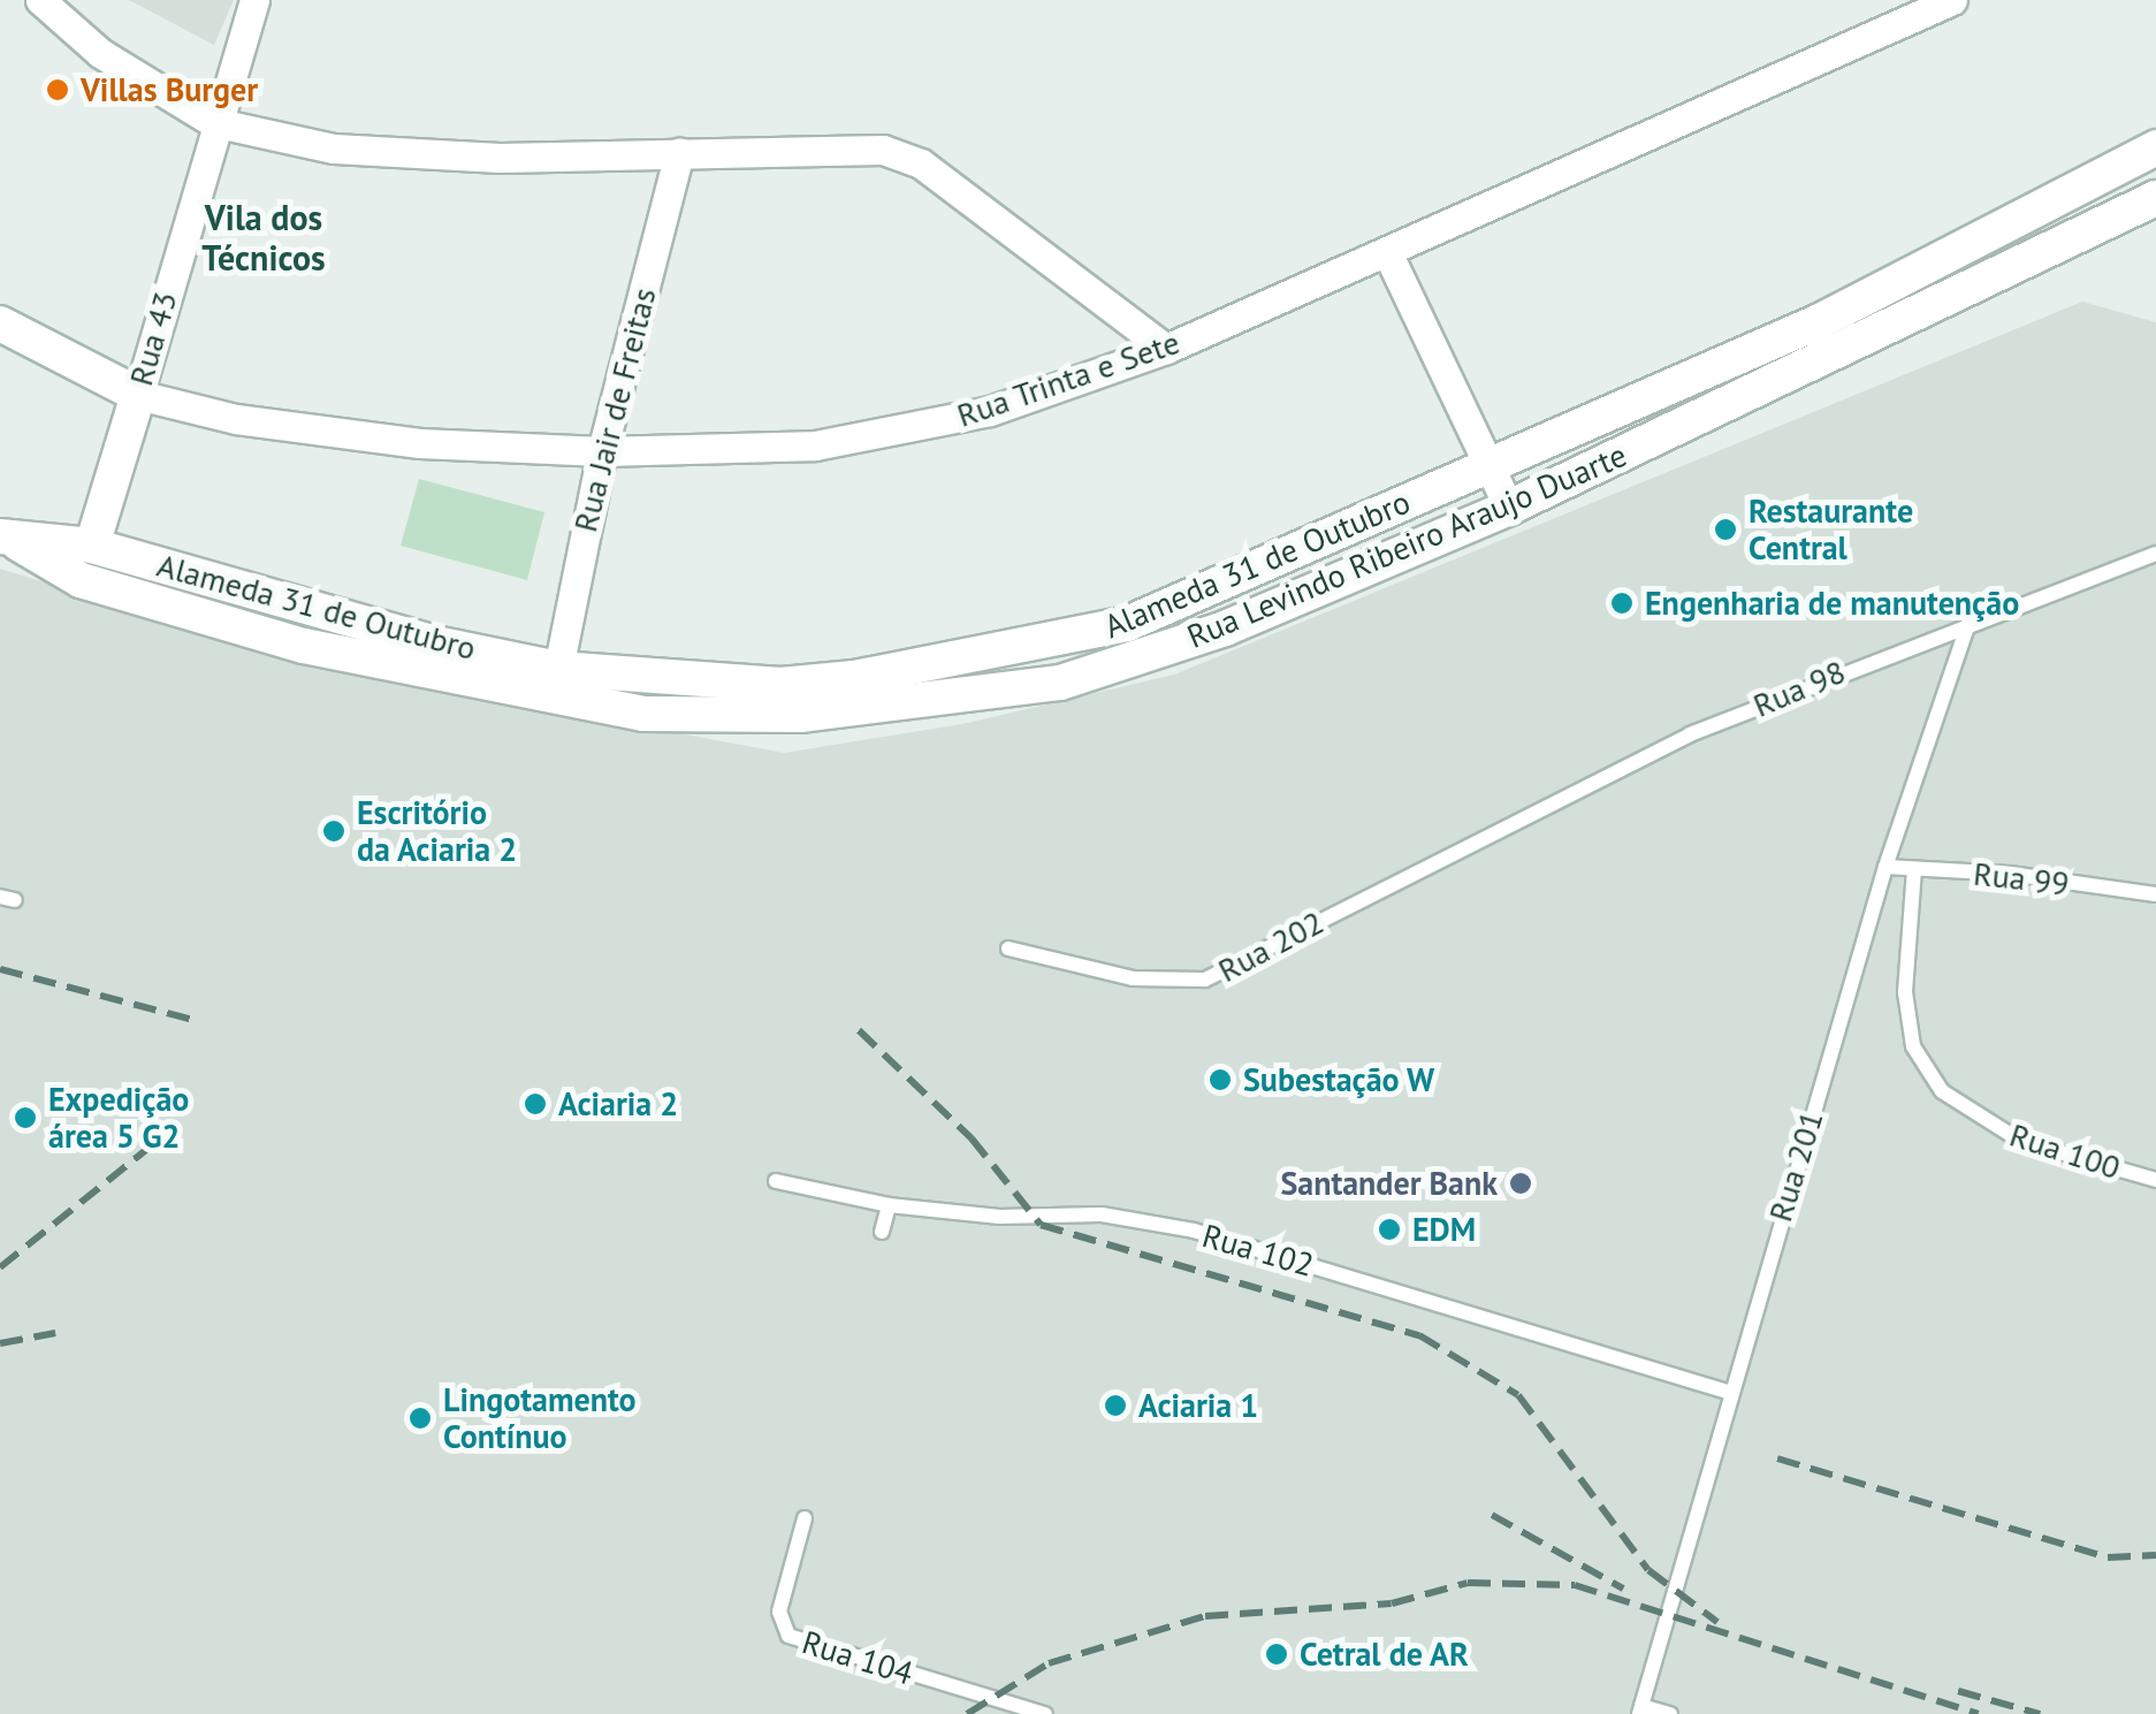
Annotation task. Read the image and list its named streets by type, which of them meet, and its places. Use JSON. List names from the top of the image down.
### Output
{
  "streets": {
    "main road": [
      "Rua 43",
      "Rua Trinta e Sete",
      "Rua Levindo Ribeiro Araujo Duarte",
      "Alameda 31 de Outubro"
    ],
    "street": ["Rua Jair de Freitas"],
    "lane": [
      "Rua 98",
      "Rua 99",
      "Rua 202",
      "Rua 100",
      "Rua 201",
      "Rua 102",
      "Rua 104"
    ]
  },
  "crossings": [
    ["Rua 43", "Rua Trinta e Sete"],
    ["Rua 43", "Rua Levindo Ribeiro Araujo Duarte"],
    ["Rua 43", "Alameda 31 de Outubro"],
    ["Rua Trinta e Sete", "Rua Jair de Freitas"],
    ["Rua Jair de Freitas", "Alameda 31 de Outubro"],
    ["Rua Levindo Ribeiro Araujo Duarte", "Alameda 31 de Outubro"],
    ["Rua 98", "Rua 202"],
    ["Rua 98", "Rua 201"],
    ["Rua 99", "Rua 100"],
    ["Rua 99", "Rua 201"],
    ["Rua 201", "Rua 102"]
  ],
  "districts": ["Vila dos Técnicos"],
  "places": [
    "Villas Burger",
    "Restaurante Central",
    "Engenharia de manutenção",
    "Escritório da Aciaria 2",
    "Subestação W",
    "Aciaria 2",
    "Expedição área 5 G2",
    "Santander Bank",
    "EDM",
    "Aciaria 1",
    "Lingotamento Contínuo",
    "Cetral de AR"
  ]
}
